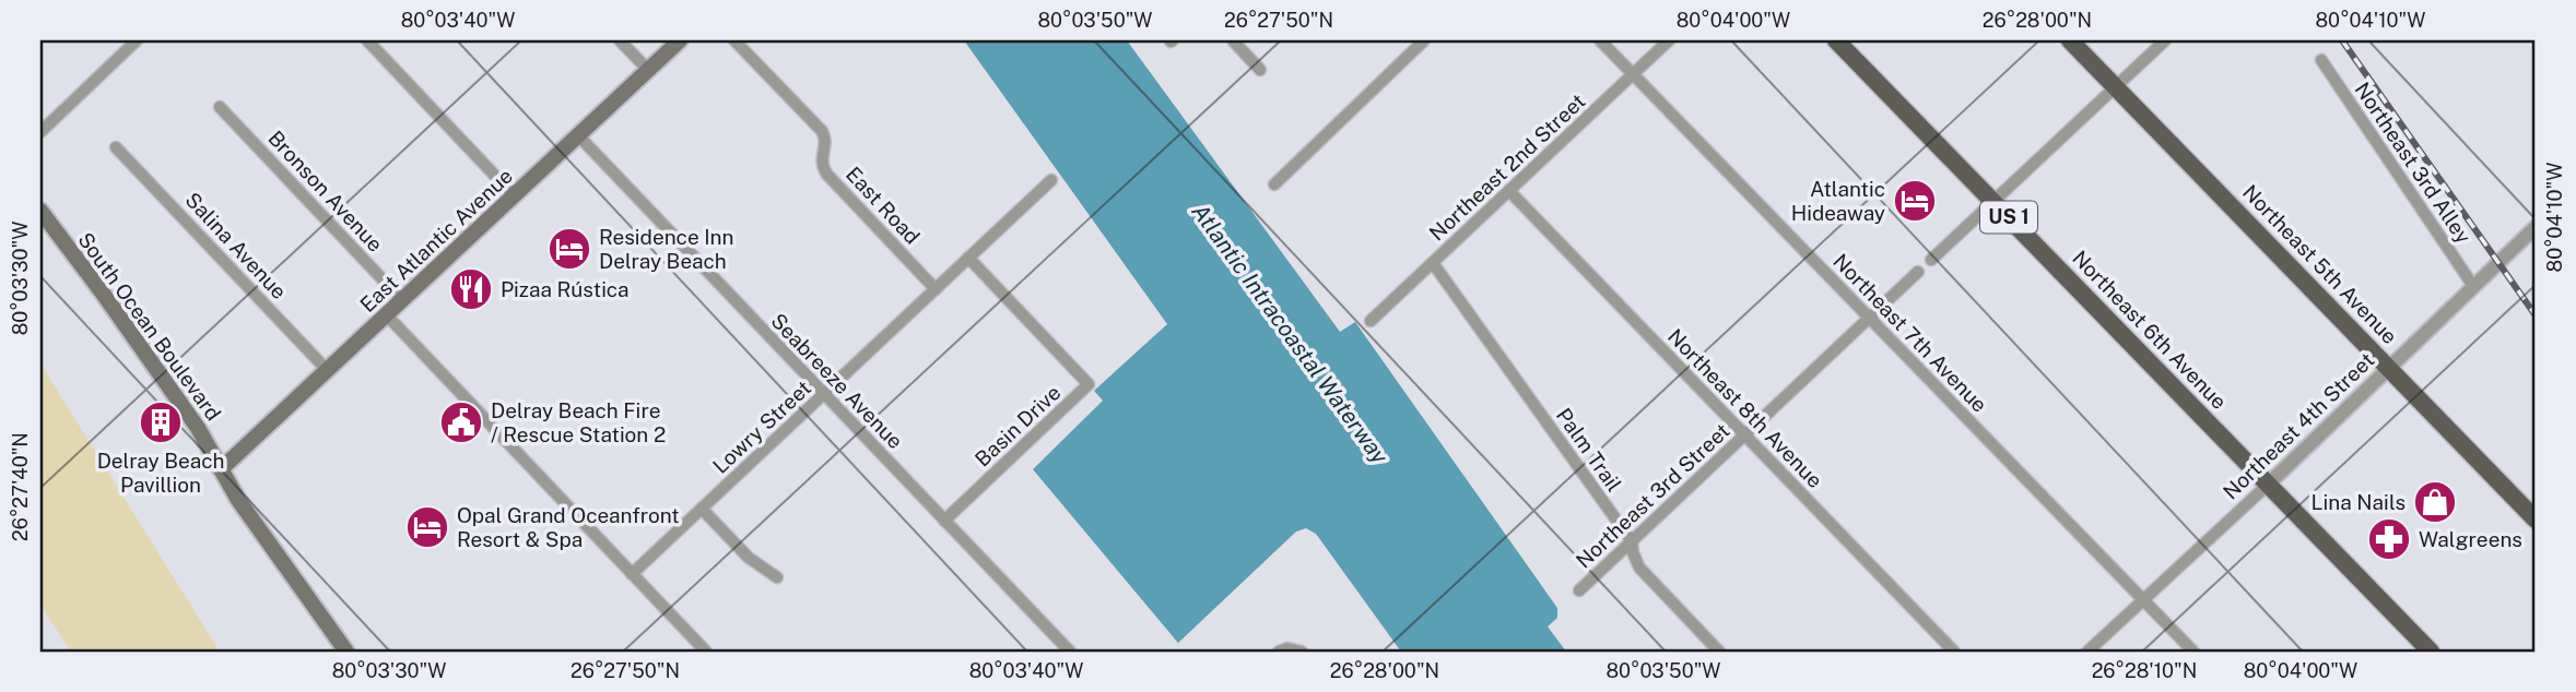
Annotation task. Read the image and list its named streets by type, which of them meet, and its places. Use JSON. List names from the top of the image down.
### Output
{
  "streets": {
    "main road": [
      "US 1",
      "East Atlantic Avenue",
      "Northeast 5th Avenue",
      "South Ocean Boulevard",
      "Northeast 6th Avenue"
    ],
    "street": [
      "Northeast 3rd Alley",
      "Northeast 2nd Street",
      "Bronson Avenue",
      "East Road",
      "Salina Avenue",
      "Northeast 7th Avenue",
      "Seabreeze Avenue",
      "Northeast 8th Avenue",
      "Basin Drive",
      "Northeast 4th Street",
      "Lowry Street",
      "Palm Trail",
      "Northeast 3rd Street"
    ]
  },
  "crossings": [
    ["Northeast 3rd Alley", "Northeast 4th Street"],
    ["Northeast 2nd Street", "Northeast 7th Avenue"],
    ["Northeast 2nd Street", "Northeast 8th Avenue"],
    ["Northeast 2nd Street", "Palm Trail"],
    ["Bronson Avenue", "East Atlantic Avenue"],
    ["East Road", "Lowry Street"],
    ["East Atlantic Avenue", "Salina Avenue"],
    ["East Atlantic Avenue", "South Ocean Boulevard"],
    ["East Atlantic Avenue", "Seabreeze Avenue"],
    ["Northeast 5th Avenue", "Northeast 4th Street"],
    ["Northeast 6th Avenue", "Northeast 4th Street"],
    ["Northeast 7th Avenue", "Northeast 4th Street"],
    ["Northeast 7th Avenue", "Northeast 3rd Street"],
    ["Seabreeze Avenue", "Basin Drive"],
    ["Seabreeze Avenue", "Lowry Street"],
    ["Northeast 8th Avenue", "Northeast 3rd Street"],
    ["Basin Drive", "Lowry Street"],
    ["Palm Trail", "Northeast 3rd Street"]
  ],
  "water": ["Atlantic Intracoastal Waterway"],
  "places": {
    "hotel": ["Atlantic Hideaway", "Residence Inn Delray Beach", "Opal Grand Oceanfront Resort & Spa"],
    "restaurant": ["Pizaa Rústica"],
    "building": ["Delray Beach Pavillion"],
    "public building": ["Delray Beach Fire / Rescue Station 2"],
    "shop": ["Lina Nails"],
    "pharmacy": ["Walgreens"]
  },
  "coordinates": [
    "80°03'40\"W",
    "80°03'50\"W",
    "26°27'50\"N",
    "80°04'00\"W",
    "26°28'00\"N",
    "80°04'10\"W",
    "80°03'30\"W",
    "26°27'40\"N",
    "26°28'10\"N"
  ]
}
